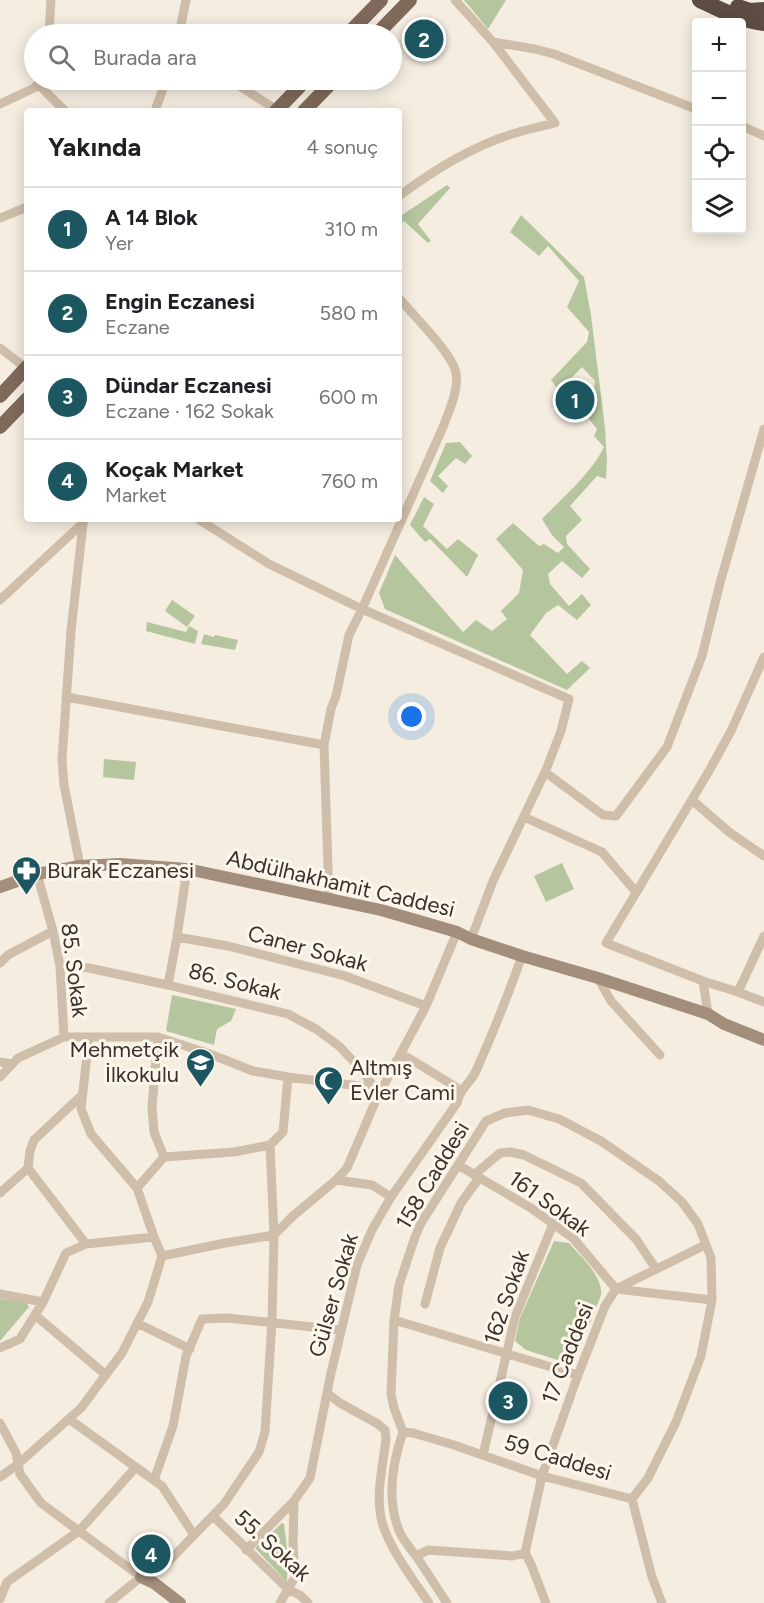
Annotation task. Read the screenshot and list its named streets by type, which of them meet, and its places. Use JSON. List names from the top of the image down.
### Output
{
  "streets": {
    "main road": ["Abdülhakhamit Caddesi"],
    "street": [
      "Caner Sokak",
      "85. Sokak",
      "86. Sokak",
      "158 Caddesi",
      "161 Sokak",
      "Gülser Sokak",
      "162 Sokak",
      "17 Caddesi",
      "59 Caddesi",
      "55. Sokak"
    ]
  },
  "crossings": [
    ["Abdülhakhamit Caddesi", "85. Sokak"],
    ["Abdülhakhamit Caddesi", "Gülser Sokak"],
    ["85. Sokak", "86. Sokak"],
    ["158 Caddesi", "161 Sokak"],
    ["158 Caddesi", "59 Caddesi"],
    ["161 Sokak", "162 Sokak"],
    ["161 Sokak", "17 Caddesi"],
    ["Gülser Sokak", "55. Sokak"],
    ["162 Sokak", "59 Caddesi"],
    ["17 Caddesi", "59 Caddesi"]
  ],
  "places": {
    "pharmacy": ["Burak Eczanesi"],
    "school or university": ["Mehmetçik İlkokulu"],
    "mosque": ["Altmış Evler Cami"]
  },
  "page": {
    "pins": [
      "2",
      "1",
      "3",
      "4"
    ],
    "map_buttons": ["+", "−"],
    "search": "Burada ara",
    "heading": ["Yakında", "4 sonuç"],
    "list": [
      {
        "mark": "1",
        "name": "A 14 Blok",
        "note": "Yer",
        "value": "310 m"
      },
      {
        "mark": "2",
        "name": "Engin Eczanesi",
        "note": "Eczane",
        "value": "580 m"
      },
      {
        "mark": "3",
        "name": "Dündar Eczanesi",
        "note": "Eczane · 162 Sokak",
        "value": "600 m"
      },
      {
        "mark": "4",
        "name": "Koçak Market",
        "note": "Market",
        "value": "760 m"
      }
    ]
  }
}
